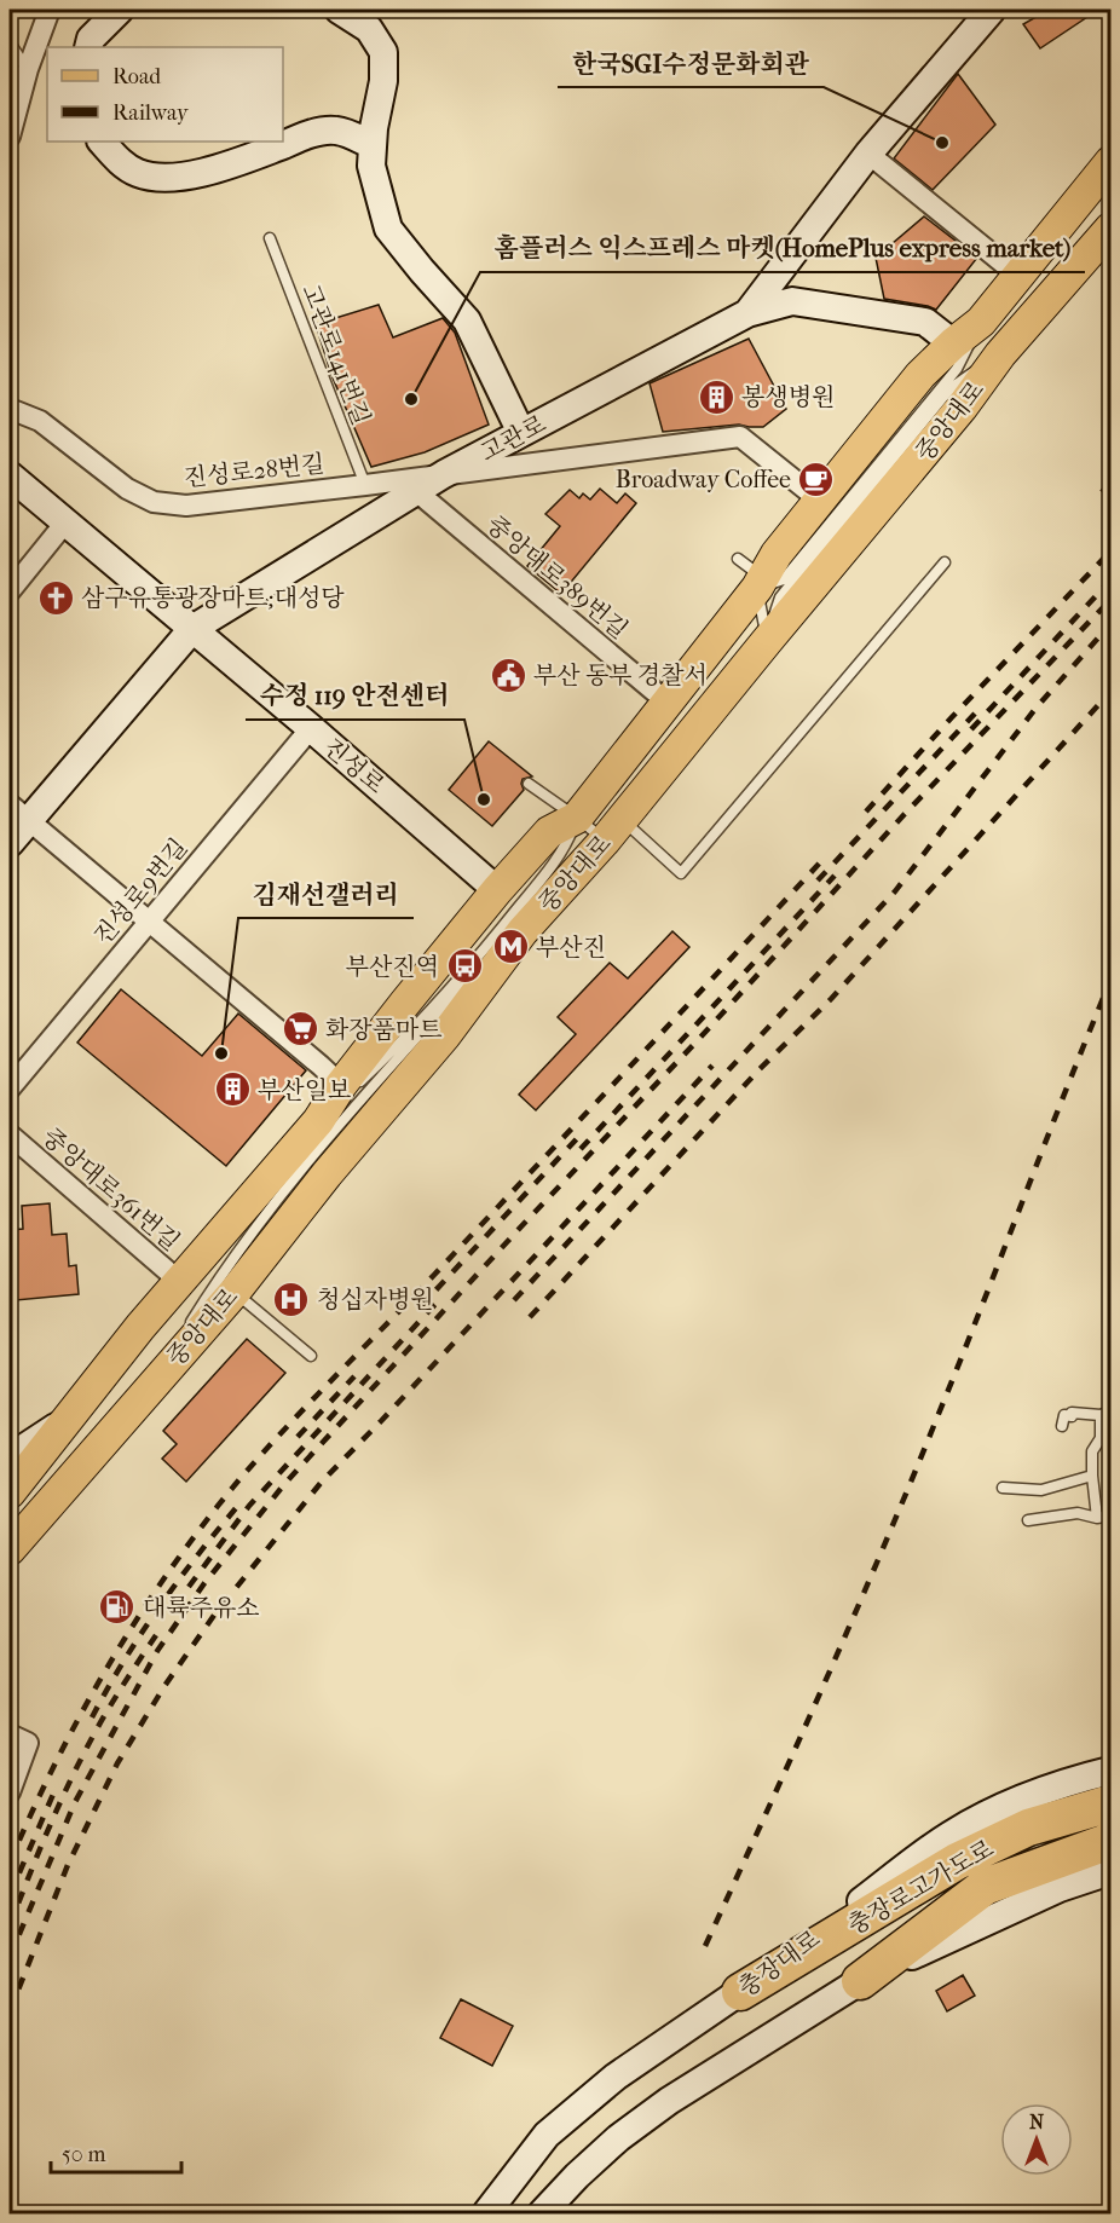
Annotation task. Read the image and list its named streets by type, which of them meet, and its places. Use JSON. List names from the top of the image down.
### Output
{
  "streets": {
    "highway": ["충장로고가도로"],
    "main road": ["중앙대로"],
    "street": [
      "고관로",
      "진성로28번길",
      "중앙대로389번길",
      "진성로",
      "진성로9번길",
      "중앙대로361번길",
      "충장대로"
    ],
    "lane": ["고관로141번길"]
  },
  "crossings": [
    ["고관로141번길", "진성로28번길"],
    ["중앙대로", "고관로"],
    ["중앙대로", "진성로28번길"],
    ["중앙대로", "중앙대로389번길"],
    ["중앙대로", "진성로"],
    ["중앙대로", "중앙대로361번길"],
    ["고관로", "진성로28번길"],
    ["고관로", "중앙대로389번길"],
    ["고관로", "진성로"],
    ["진성로", "진성로9번길"],
    ["충장로고가도로", "충장대로"]
  ],
  "places": {
    "other": [
      "한국SGI수정문화회관",
      "홈플러스 익스프레스 마켓(HomePlus express market)",
      "수정 119 안전센터",
      "김재선갤러리"
    ],
    "building": ["봉생병원", "부산일보"],
    "cafe": ["Broadway Coffee"],
    "church": ["삼구유통광장마트;대성당"],
    "public building": ["부산 동부 경찰서"],
    "metro station": ["부산진"],
    "bus stop": ["부산진역"],
    "supermarket": ["화장품마트"],
    "hospital": ["청십자병원"],
    "fuel station": ["대륙주유소"]
  },
  "legend": ["Road", "Railway"],
  "scale_bar": "50 m",
  "north": "top"
}
